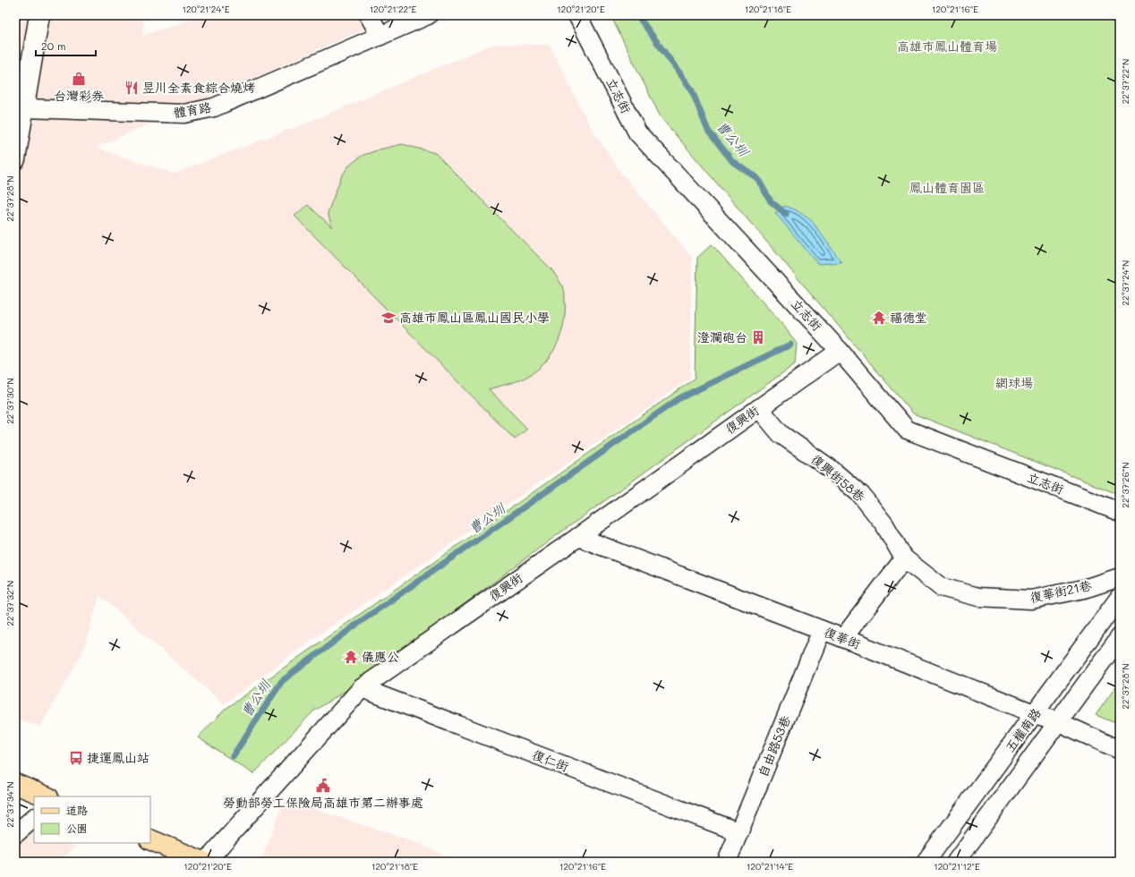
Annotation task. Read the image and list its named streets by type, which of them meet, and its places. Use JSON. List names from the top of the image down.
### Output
{
  "streets": {
    "street": [
      "立志街",
      "體育路",
      "復興街",
      "復興街58巷",
      "復華街21巷",
      "復華街",
      "五權南路",
      "自由路53巷",
      "復仁街"
    ]
  },
  "crossings": [
    ["立志街", "復興街"],
    ["復興街", "復興街58巷"],
    ["復興街", "復華街"],
    ["復興街", "復仁街"],
    ["復興街58巷", "復華街21巷"],
    ["復華街", "五權南路"],
    ["復華街", "自由路53巷"],
    ["自由路53巷", "復仁街"]
  ],
  "water": ["曹公圳"],
  "parks": ["高雄市鳳山體育場", "鳳山體育園區", "網球場"],
  "places": {
    "shop": ["台灣彩券"],
    "restaurant": ["昱川全素食綜合燒烤"],
    "school or university": ["高雄市鳳山區鳳山國民小學"],
    "temple": ["福德堂", "儀應公"],
    "building": ["澄瀾砲台"],
    "bus stop": ["捷運鳳山站"],
    "public building": ["勞動部勞工保險局高雄市第二辦事處"]
  },
  "legend": ["道路", "公園"],
  "scale_bar": "20 m",
  "coordinates": [
    "120°21'24\"E",
    "120°21'22\"E",
    "120°21'20\"E",
    "120°21'18\"E",
    "120°21'16\"E",
    "22°37'22\"N",
    "22°37'28\"N",
    "22°37'24\"N",
    "22°37'30\"N",
    "22°37'26\"N",
    "22°37'32\"N",
    "22°37'34\"N",
    "120°21'14\"E",
    "120°21'12\"E"
  ]
}
